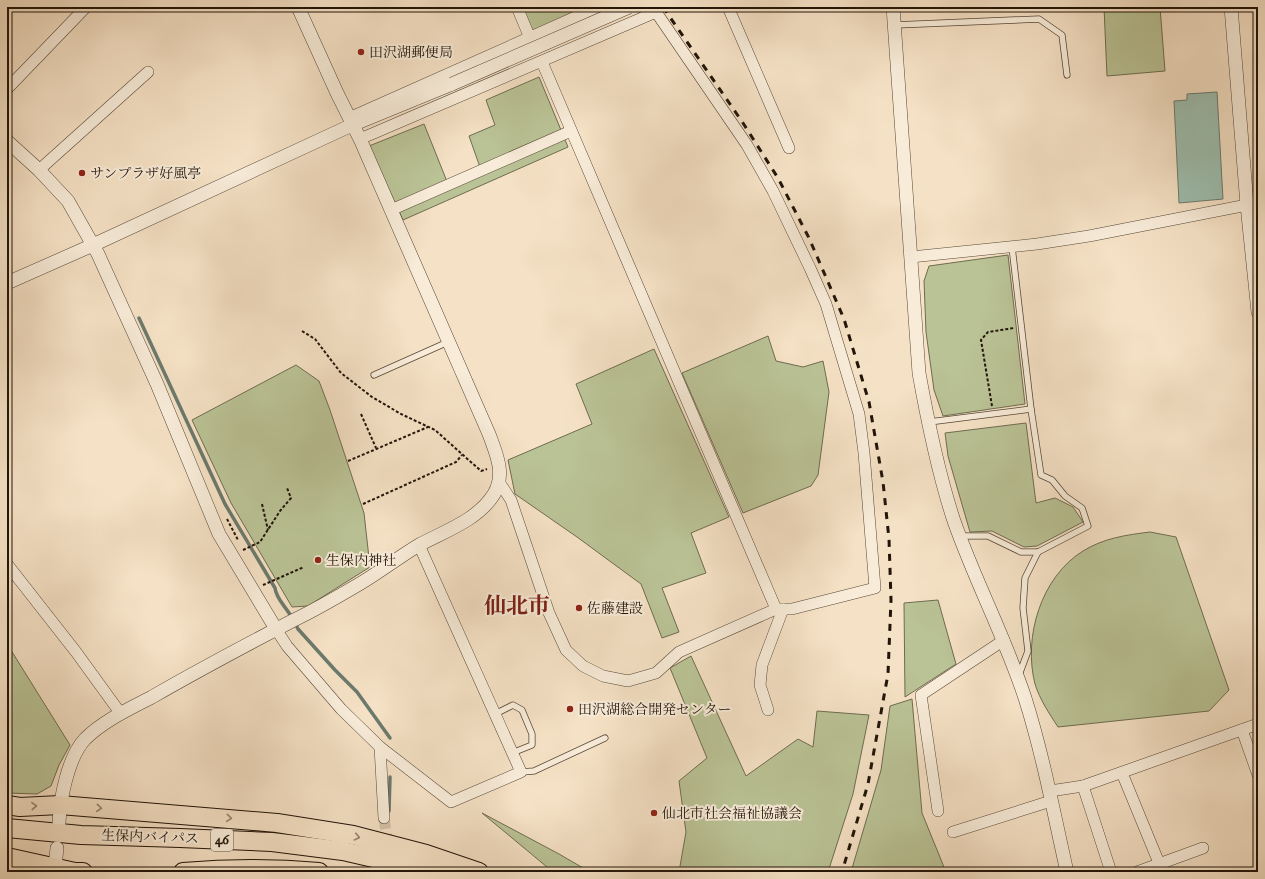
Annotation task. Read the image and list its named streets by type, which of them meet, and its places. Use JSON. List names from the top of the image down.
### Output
{
  "streets": {
    "highway": ["生保内バイパス", "46"]
  },
  "districts": ["仙北市"],
  "places": [
    "田沢湖郵便局",
    "サンプラザ好風亭",
    "生保内神社",
    "佐藤建設",
    "田沢湖総合開発センター",
    "仙北市社会福祉協議会"
  ]
}
